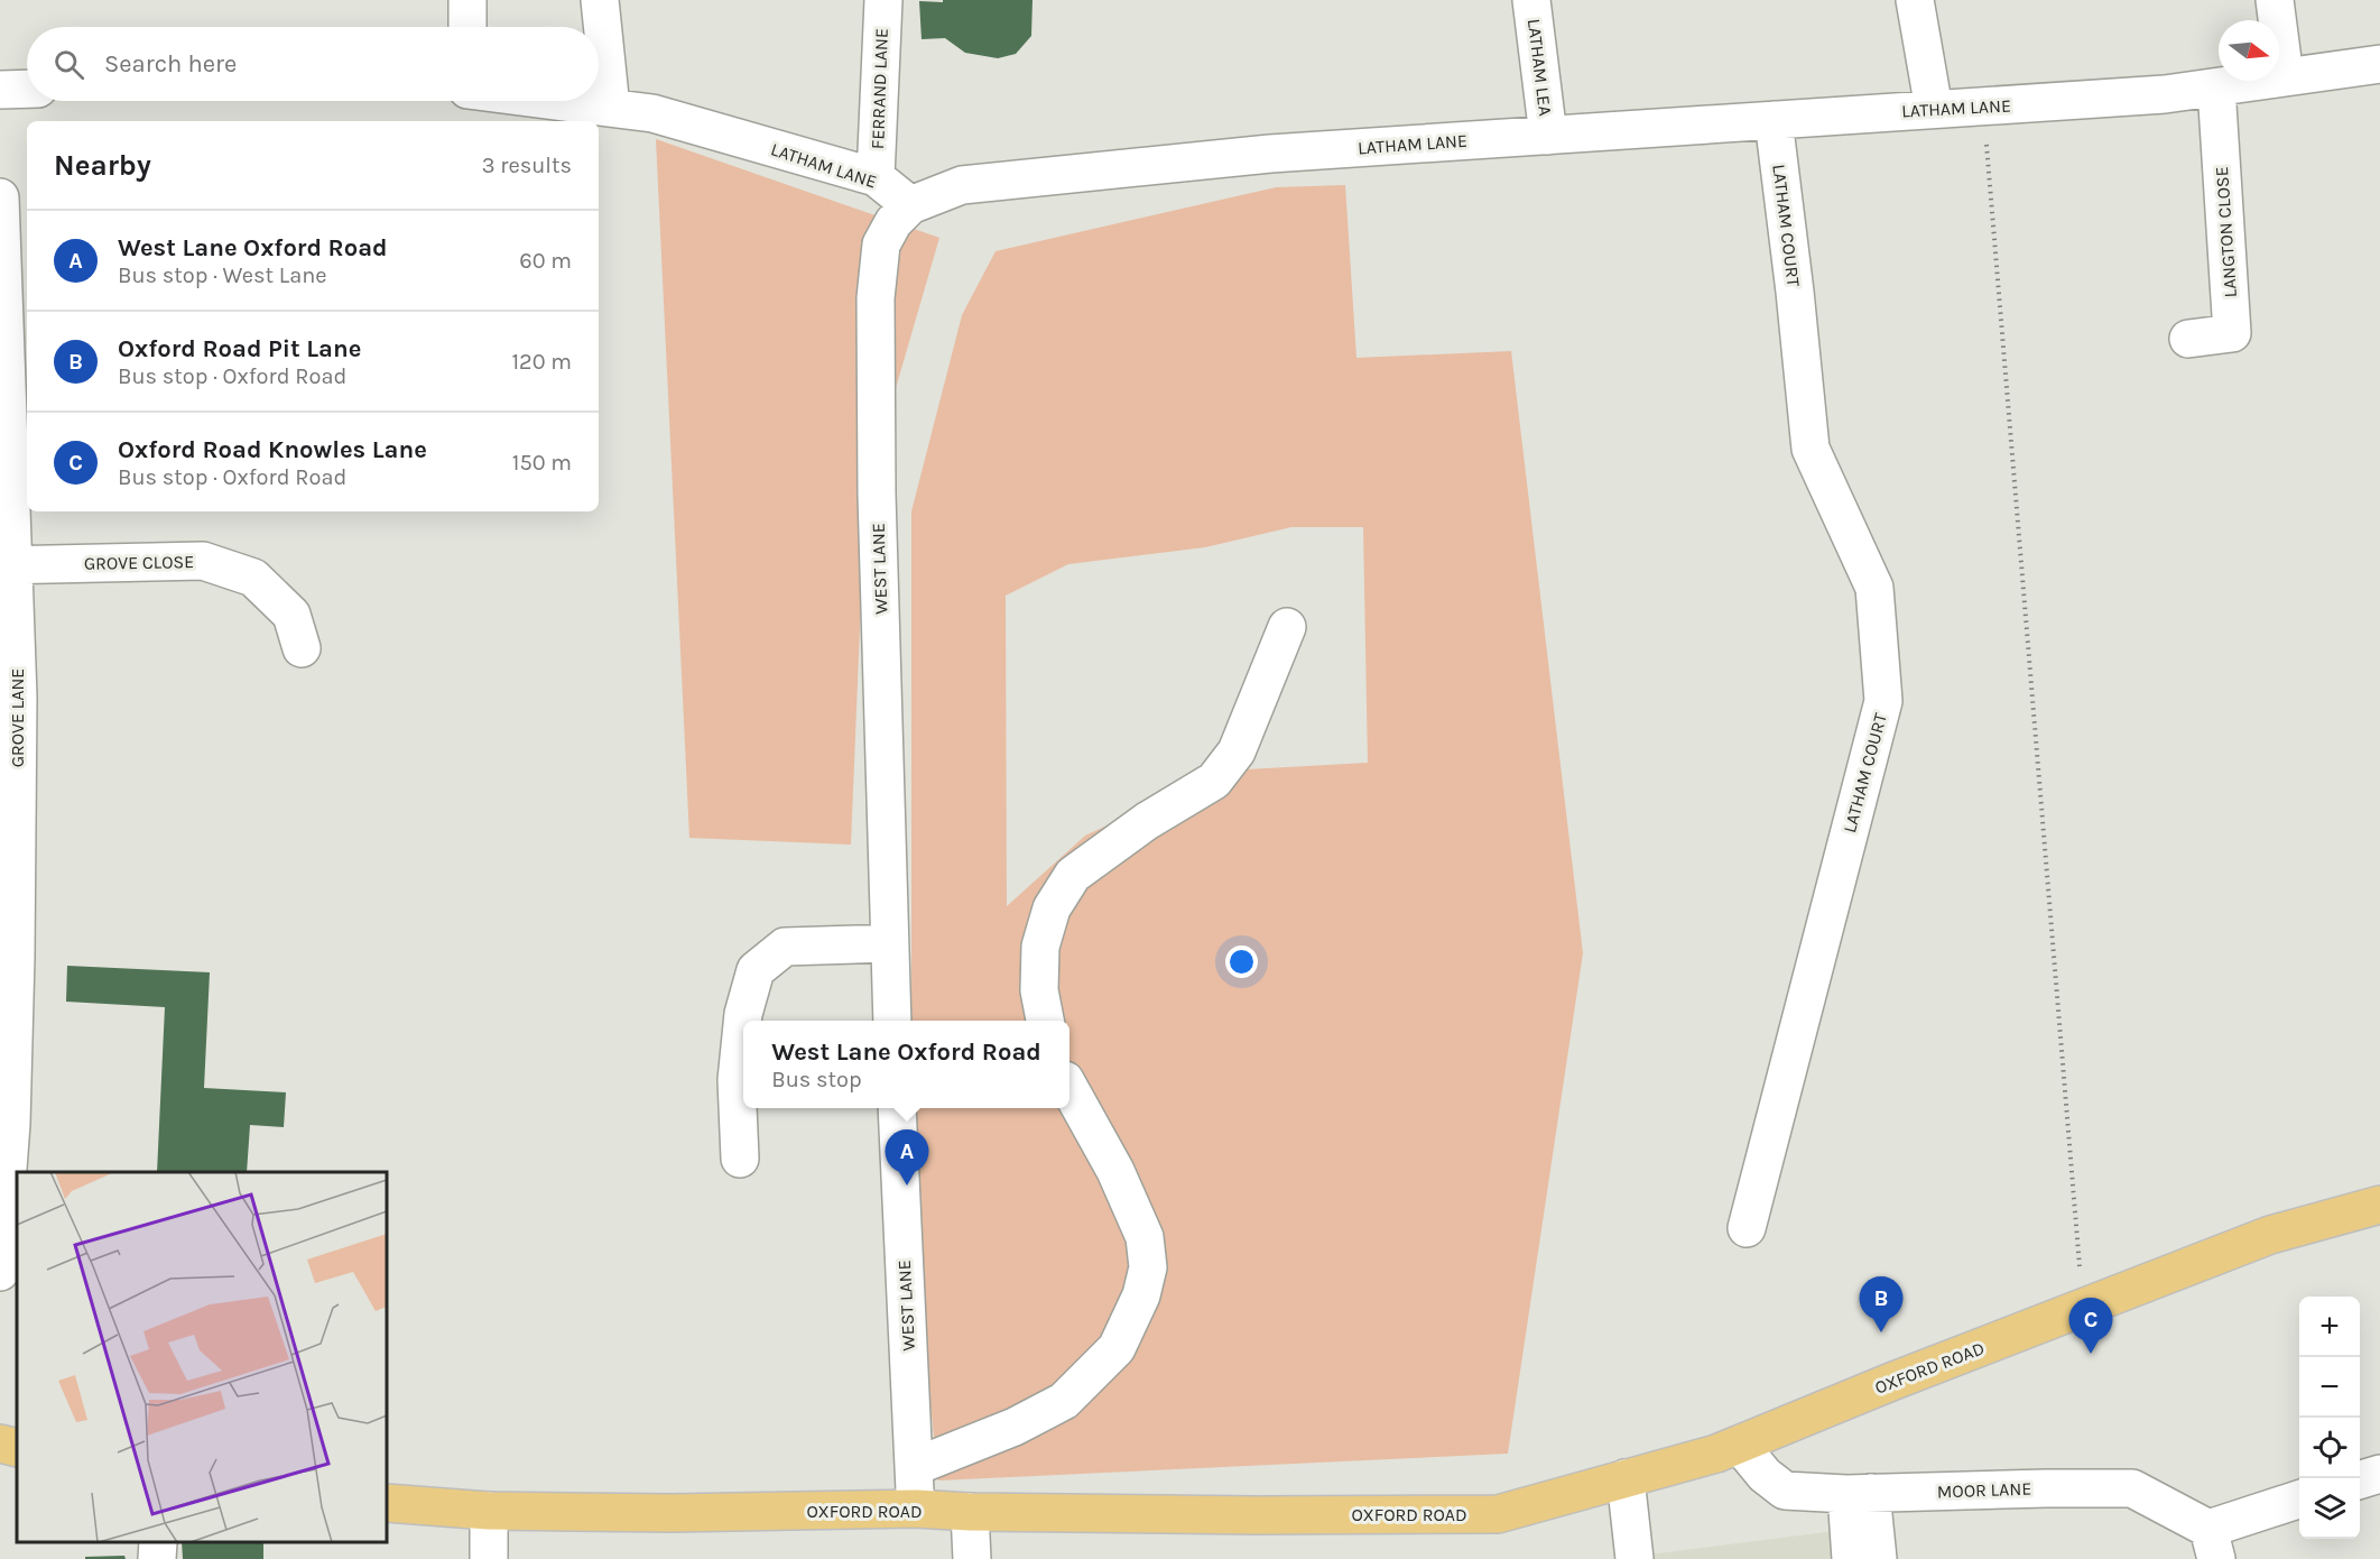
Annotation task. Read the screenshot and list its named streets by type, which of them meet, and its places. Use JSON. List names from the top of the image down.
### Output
{
  "streets": {
    "main road": ["OXFORD ROAD"],
    "street": [
      "LATHAM LEA",
      "FERRAND LANE",
      "LATHAM LANE",
      "LATHAM COURT",
      "LANGTON CLOSE",
      "GROVE CLOSE",
      "WEST LANE",
      "GROVE LANE",
      "MOOR LANE"
    ]
  },
  "crossings": [
    ["LATHAM LEA", "LATHAM LANE"],
    ["FERRAND LANE", "LATHAM LANE"],
    ["LATHAM LANE", "LATHAM COURT"],
    ["LATHAM LANE", "LANGTON CLOSE"],
    ["LATHAM LANE", "WEST LANE"],
    ["GROVE CLOSE", "GROVE LANE"],
    ["WEST LANE", "OXFORD ROAD"],
    ["OXFORD ROAD", "MOOR LANE"]
  ],
  "north": "right",
  "page": {
    "search": "Search here",
    "heading": ["Nearby", "3 results"],
    "list": [
      {
        "mark": "A",
        "name": "West Lane Oxford Road",
        "note": "Bus stop · West Lane",
        "value": "60 m"
      },
      {
        "mark": "B",
        "name": "Oxford Road Pit Lane",
        "note": "Bus stop · Oxford Road",
        "value": "120 m"
      },
      {
        "mark": "C",
        "name": "Oxford Road Knowles Lane",
        "note": "Bus stop · Oxford Road",
        "value": "150 m"
      }
    ],
    "popup": ["West Lane Oxford Road", "Bus stop"],
    "pins": ["A", "B", "C"],
    "map_buttons": ["+", "−"]
  }
}
